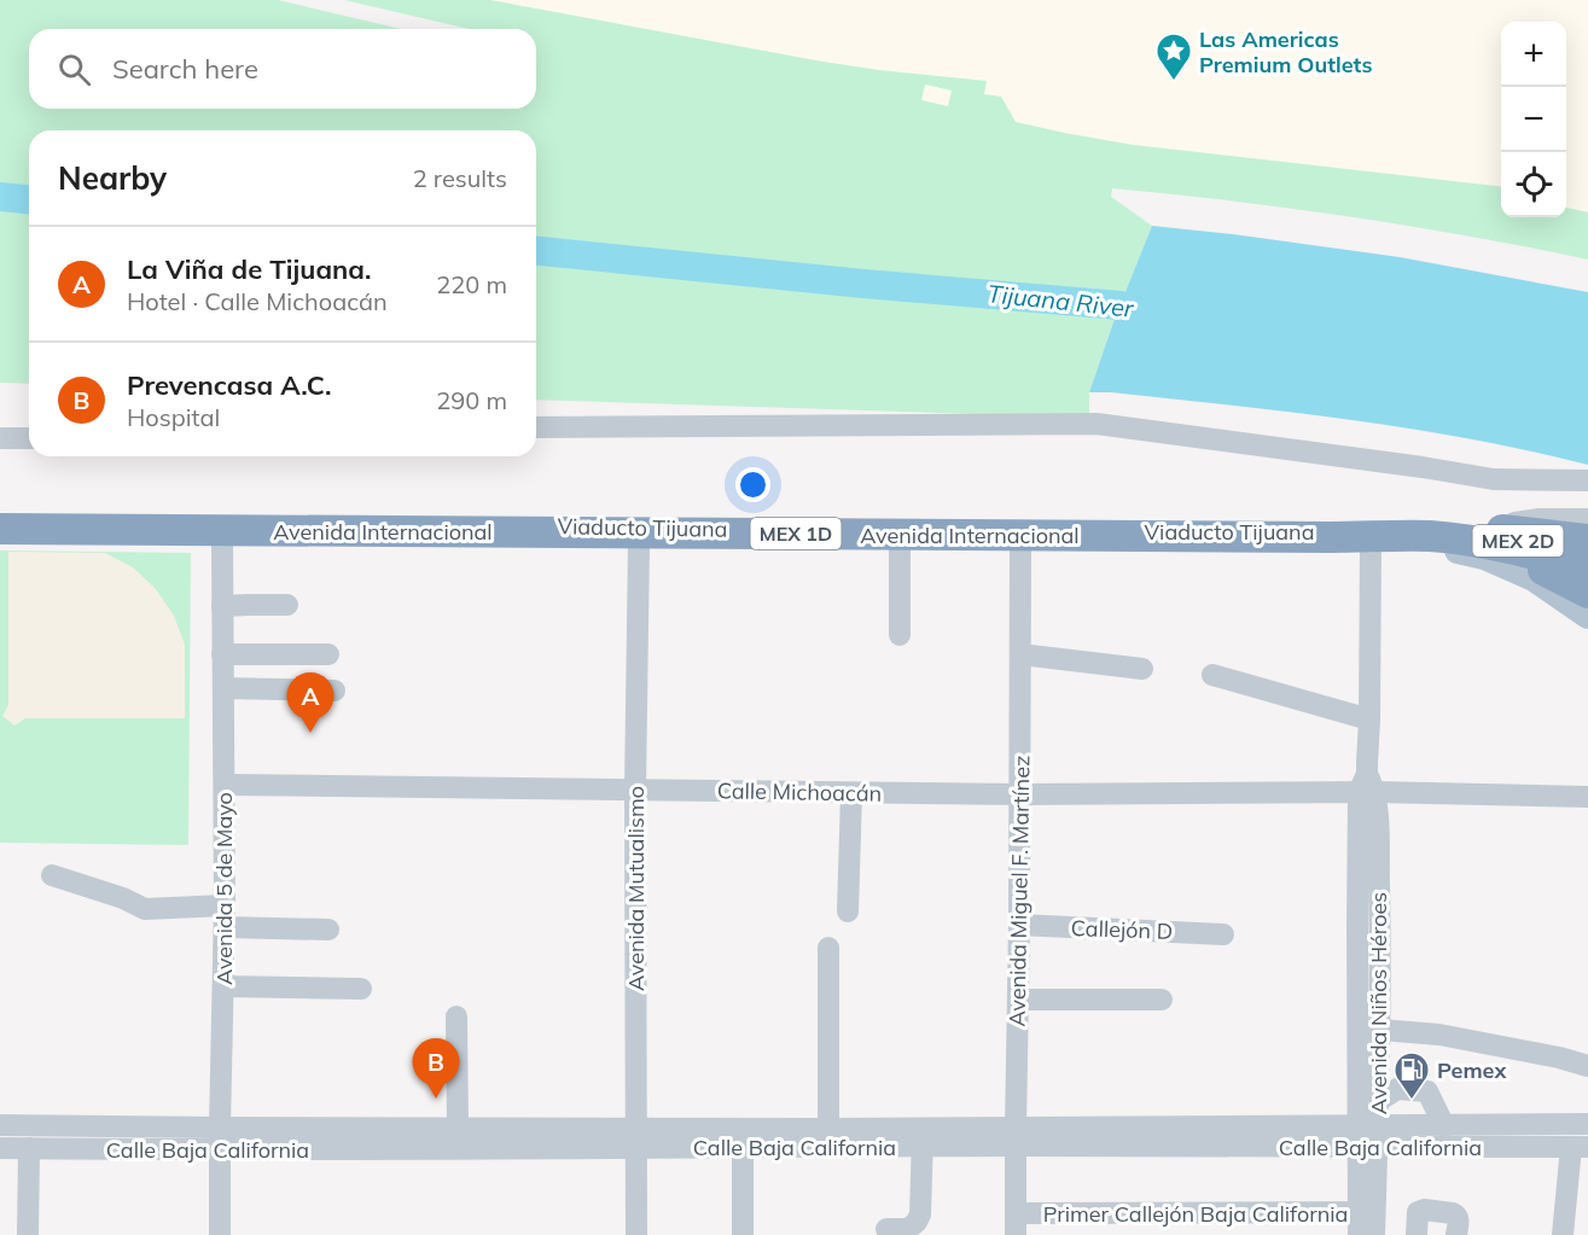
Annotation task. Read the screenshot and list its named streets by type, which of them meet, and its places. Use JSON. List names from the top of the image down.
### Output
{
  "streets": {
    "highway": [
      "Viaducto Tijuana",
      "Avenida Internacional",
      "MEX 1D",
      "MEX 2D"
    ],
    "street": [
      "Calle Michoacán",
      "Avenida 5 de Mayo",
      "Avenida Mutualismo",
      "Avenida Miguel F. Martínez",
      "Callejón D",
      "Avenida Niños Héroes",
      "Calle Baja California",
      "Primer Callejón Baja California"
    ]
  },
  "crossings": [
    ["Viaducto Tijuana", "Avenida Internacional"],
    ["Avenida Internacional", "Avenida 5 de Mayo"],
    ["Avenida Internacional", "Avenida Mutualismo"],
    ["Avenida Internacional", "Avenida Miguel F. Martínez"],
    ["Avenida Internacional", "Avenida Niños Héroes"],
    ["Calle Michoacán", "Avenida 5 de Mayo"],
    ["Calle Michoacán", "Avenida Mutualismo"],
    ["Calle Michoacán", "Avenida Miguel F. Martínez"],
    ["Calle Michoacán", "Avenida Niños Héroes"],
    ["Avenida 5 de Mayo", "Calle Baja California"],
    ["Avenida Mutualismo", "Calle Baja California"],
    ["Avenida Miguel F. Martínez", "Callejón D"],
    ["Avenida Miguel F. Martínez", "Calle Baja California"],
    ["Avenida Miguel F. Martínez", "Primer Callejón Baja California"],
    ["Avenida Niños Héroes", "Calle Baja California"],
    ["Avenida Niños Héroes", "Primer Callejón Baja California"]
  ],
  "water": ["Tijuana River"],
  "places": {
    "place": ["Las Americas Premium Outlets"],
    "fuel station": ["Pemex"]
  },
  "page": {
    "map_buttons": ["+", "−"],
    "search": "Search here",
    "heading": ["Nearby", "2 results"],
    "list": [
      {
        "mark": "A",
        "name": "La Viña de Tijuana.",
        "note": "Hotel · Calle Michoacán",
        "value": "220 m"
      },
      {
        "mark": "B",
        "name": "Prevencasa A.C.",
        "note": "Hospital",
        "value": "290 m"
      }
    ],
    "pins": ["A", "B"]
  }
}
